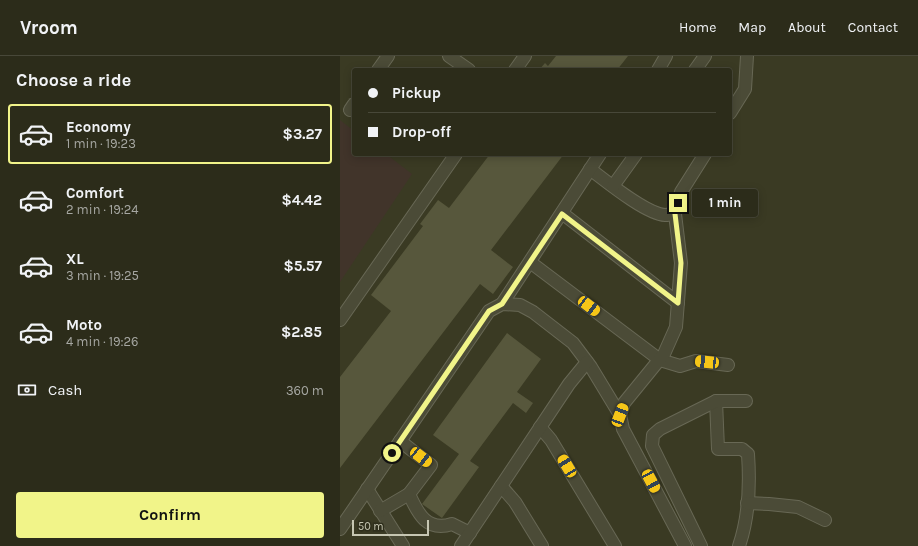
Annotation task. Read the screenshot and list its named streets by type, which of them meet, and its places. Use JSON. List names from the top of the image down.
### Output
{
  "scale_bar": "50 m",
  "page": {
    "header": "Vroom",
    "nav": [
      "Home",
      "Map",
      "About",
      "Contact"
    ],
    "heading": "Choose a ride",
    "banner": ["Pickup", "Drop-off"],
    "list": [
      {
        "name": "Economy",
        "note": "1 min · 19:23",
        "value": "$3.27"
      },
      {
        "name": "Comfort",
        "note": "2 min · 19:24",
        "value": "$4.42"
      },
      {
        "name": "XL",
        "note": "3 min · 19:25",
        "value": "$5.57"
      },
      {
        "name": "Moto",
        "note": "4 min · 19:26",
        "value": "$2.85"
      }
    ],
    "bubble": "1 min",
    "pay": ["Cash", "360 m"],
    "buttons": "Confirm",
    "scale": "50 m"
  }
}
